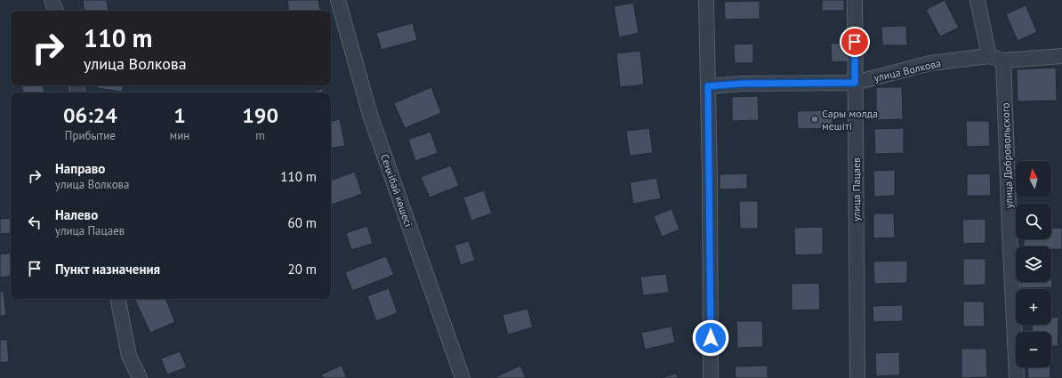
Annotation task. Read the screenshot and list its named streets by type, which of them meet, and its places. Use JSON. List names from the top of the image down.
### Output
{
  "streets": {
    "street": [
      "улица Волкова",
      "улица Добровольского",
      "улица Пацаев",
      "Сеңкібай көшесі"
    ]
  },
  "crossings": [
    ["улица Волкова", "улица Добровольского"],
    ["улица Волкова", "улица Пацаев"]
  ],
  "places": ["Сары молда мешіті"],
  "north": "top",
  "page": {
    "turn": ["110 m", "улица Волкова"],
    "eta": [
      "06:24",
      "Прибытие",
      "1",
      "мин",
      "190",
      "m"
    ],
    "list": [
      {
        "name": "Направо",
        "note": "улица Волкова",
        "value": "110 m"
      },
      {
        "name": "Налево",
        "note": "улица Пацаев",
        "value": "60 m"
      },
      {
        "name": "Пункт назначения",
        "value": "20 m"
      }
    ],
    "map_buttons": ["+", "−"]
  }
}
